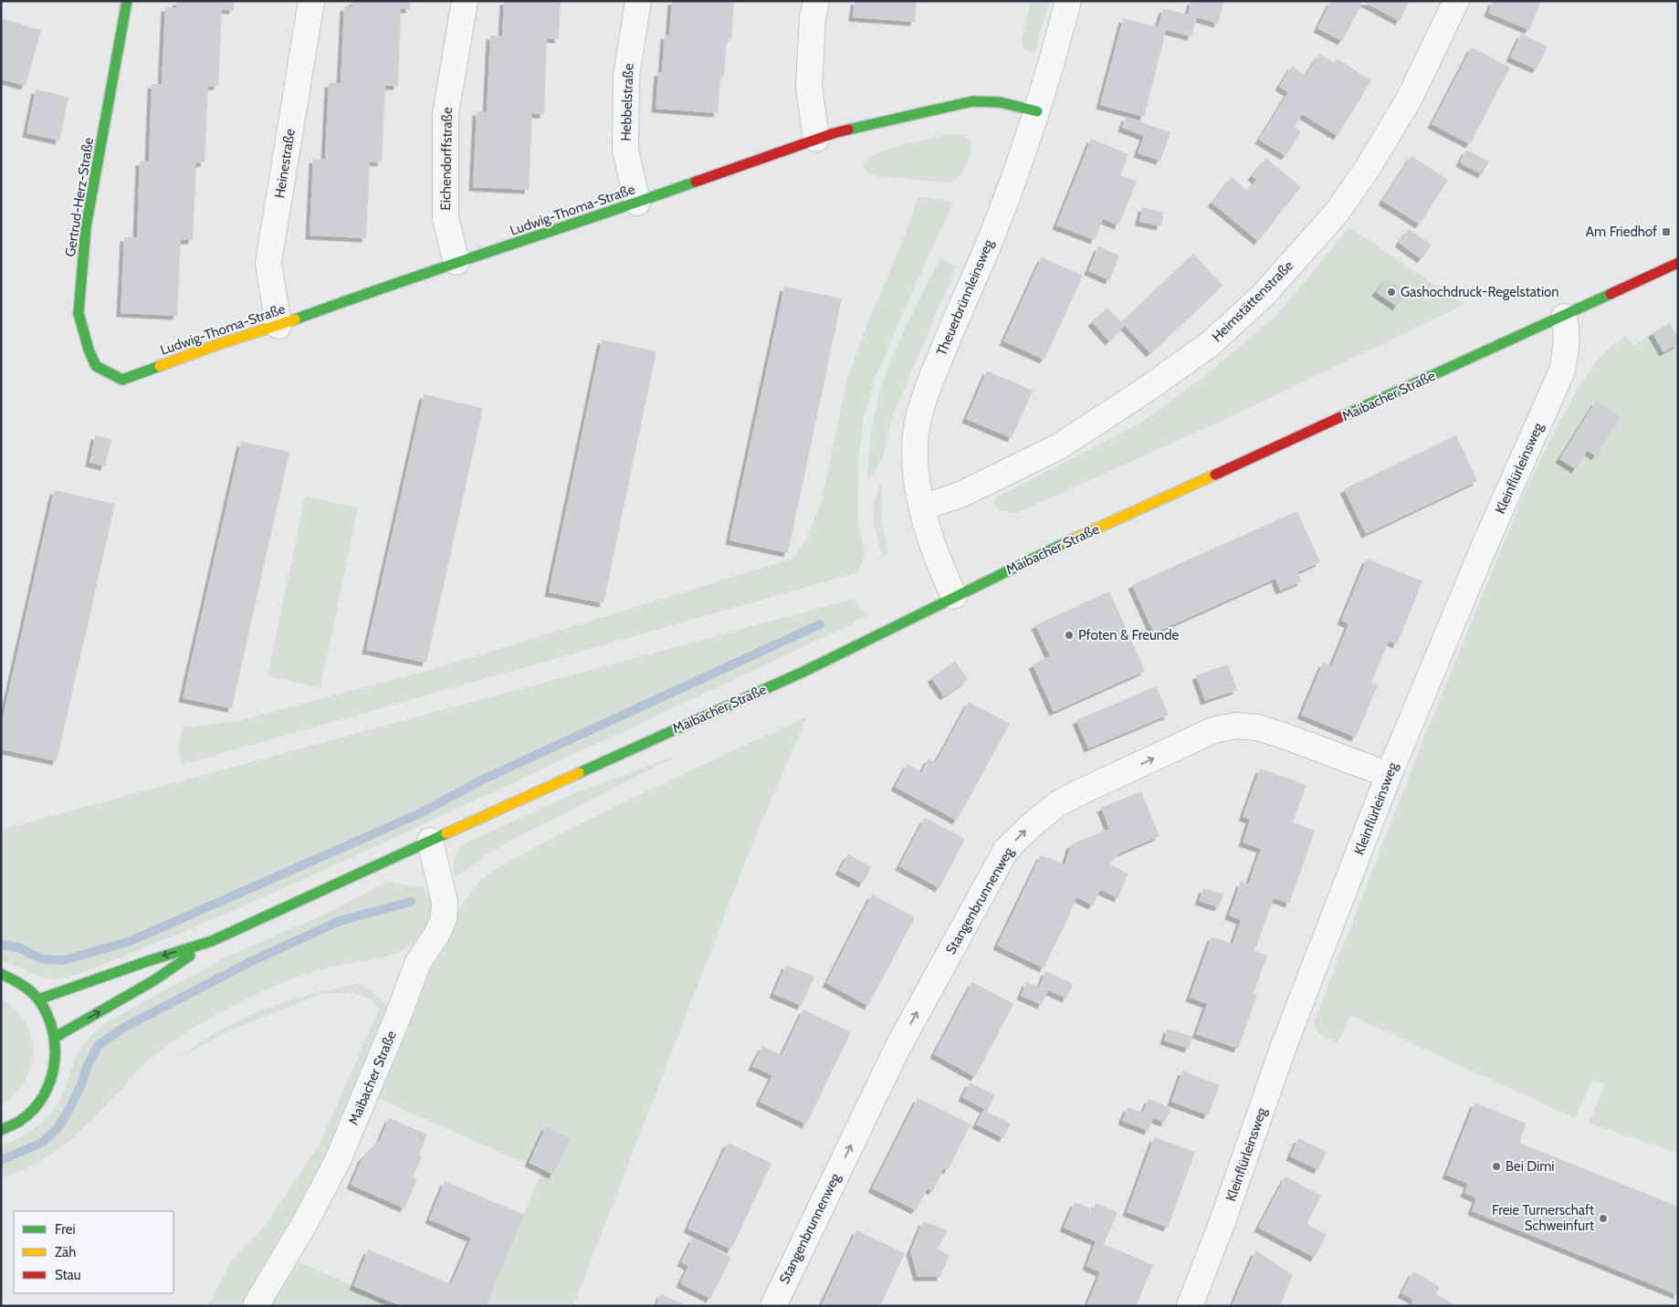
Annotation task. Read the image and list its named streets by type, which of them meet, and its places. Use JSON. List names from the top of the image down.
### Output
{
  "streets": {
    "main road": ["Gertrud-Herz-Straße", "Ludwig-Thoma-Straße", "Maibacher Straße"],
    "street": [
      "Hebbelstraße",
      "Eichendorffstraße",
      "Heinestraße",
      "Theuerbrünnleinsweg",
      "Heimstättenstraße",
      "Kleinflürleinsweg",
      "Stangenbrunnenweg"
    ]
  },
  "crossings": [
    ["Hebbelstraße", "Ludwig-Thoma-Straße"],
    ["Eichendorffstraße", "Ludwig-Thoma-Straße"],
    ["Heinestraße", "Ludwig-Thoma-Straße"],
    ["Gertrud-Herz-Straße", "Ludwig-Thoma-Straße"],
    ["Ludwig-Thoma-Straße", "Theuerbrünnleinsweg"],
    ["Theuerbrünnleinsweg", "Heimstättenstraße"],
    ["Theuerbrünnleinsweg", "Maibacher Straße"],
    ["Maibacher Straße", "Kleinflürleinsweg"],
    ["Kleinflürleinsweg", "Stangenbrunnenweg"]
  ],
  "one_way": ["Stangenbrunnenweg"],
  "places": {
    "transit": ["Am Friedhof"],
    "other": [
      "Gashochdruck-Regelstation",
      "Pfoten & Freunde",
      "Bei Dimi",
      "Freie Turnerschaft Schweinfurt"
    ]
  },
  "legend": ["Frei", "Zäh", "Stau"]
}
